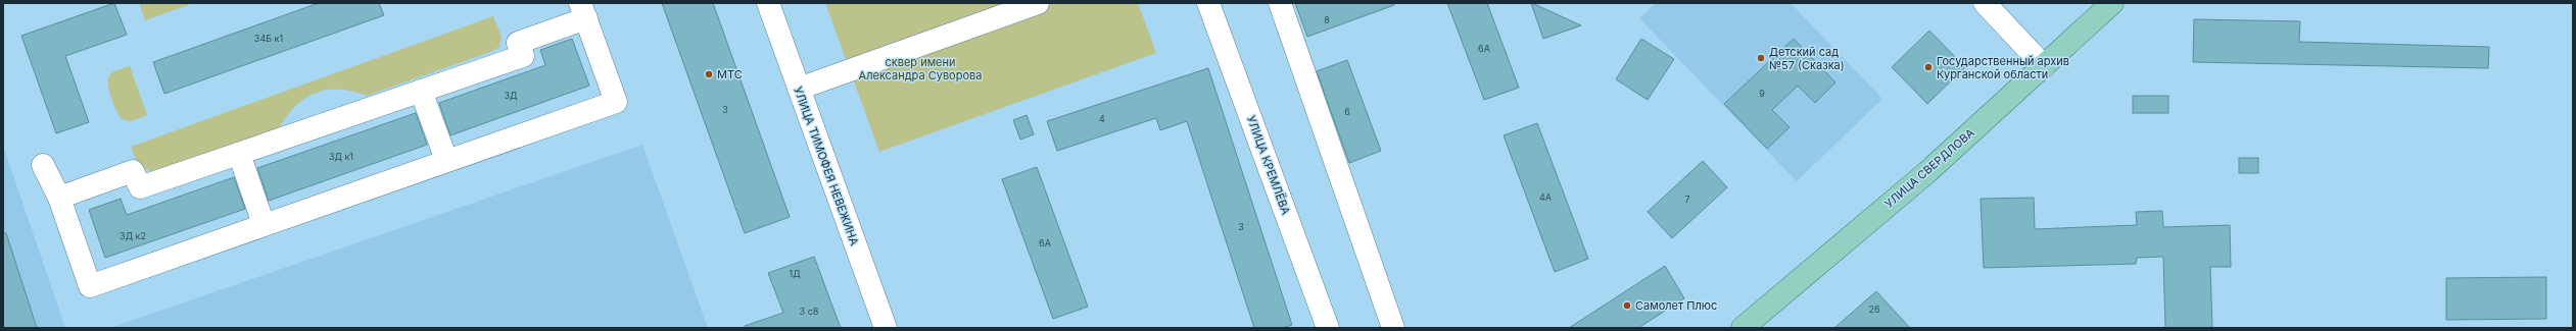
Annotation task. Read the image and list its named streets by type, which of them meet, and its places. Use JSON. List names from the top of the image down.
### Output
{
  "streets": {
    "main road": ["УЛИЦА СВЕРДЛОВА"],
    "street": ["УЛИЦА КРЕМЛЁВА", "УЛИЦА ТИМОФЕЯ НЕВЕЖИНА"]
  },
  "parks": ["сквер имени Александра Суворова"],
  "places": [
    "Детский сад №57 (Сказка)",
    "Государственный архив Курганской области",
    "МТС",
    "Самолет Плюс"
  ],
  "house_numbers": [
    "8",
    "34Б к1",
    "6А",
    "9",
    "3Д",
    "3",
    "6",
    "4",
    "3Д к1",
    "4А",
    "7",
    "3",
    "3Д к2",
    "6А",
    "1Д",
    "26",
    "3 с8"
  ]
}
